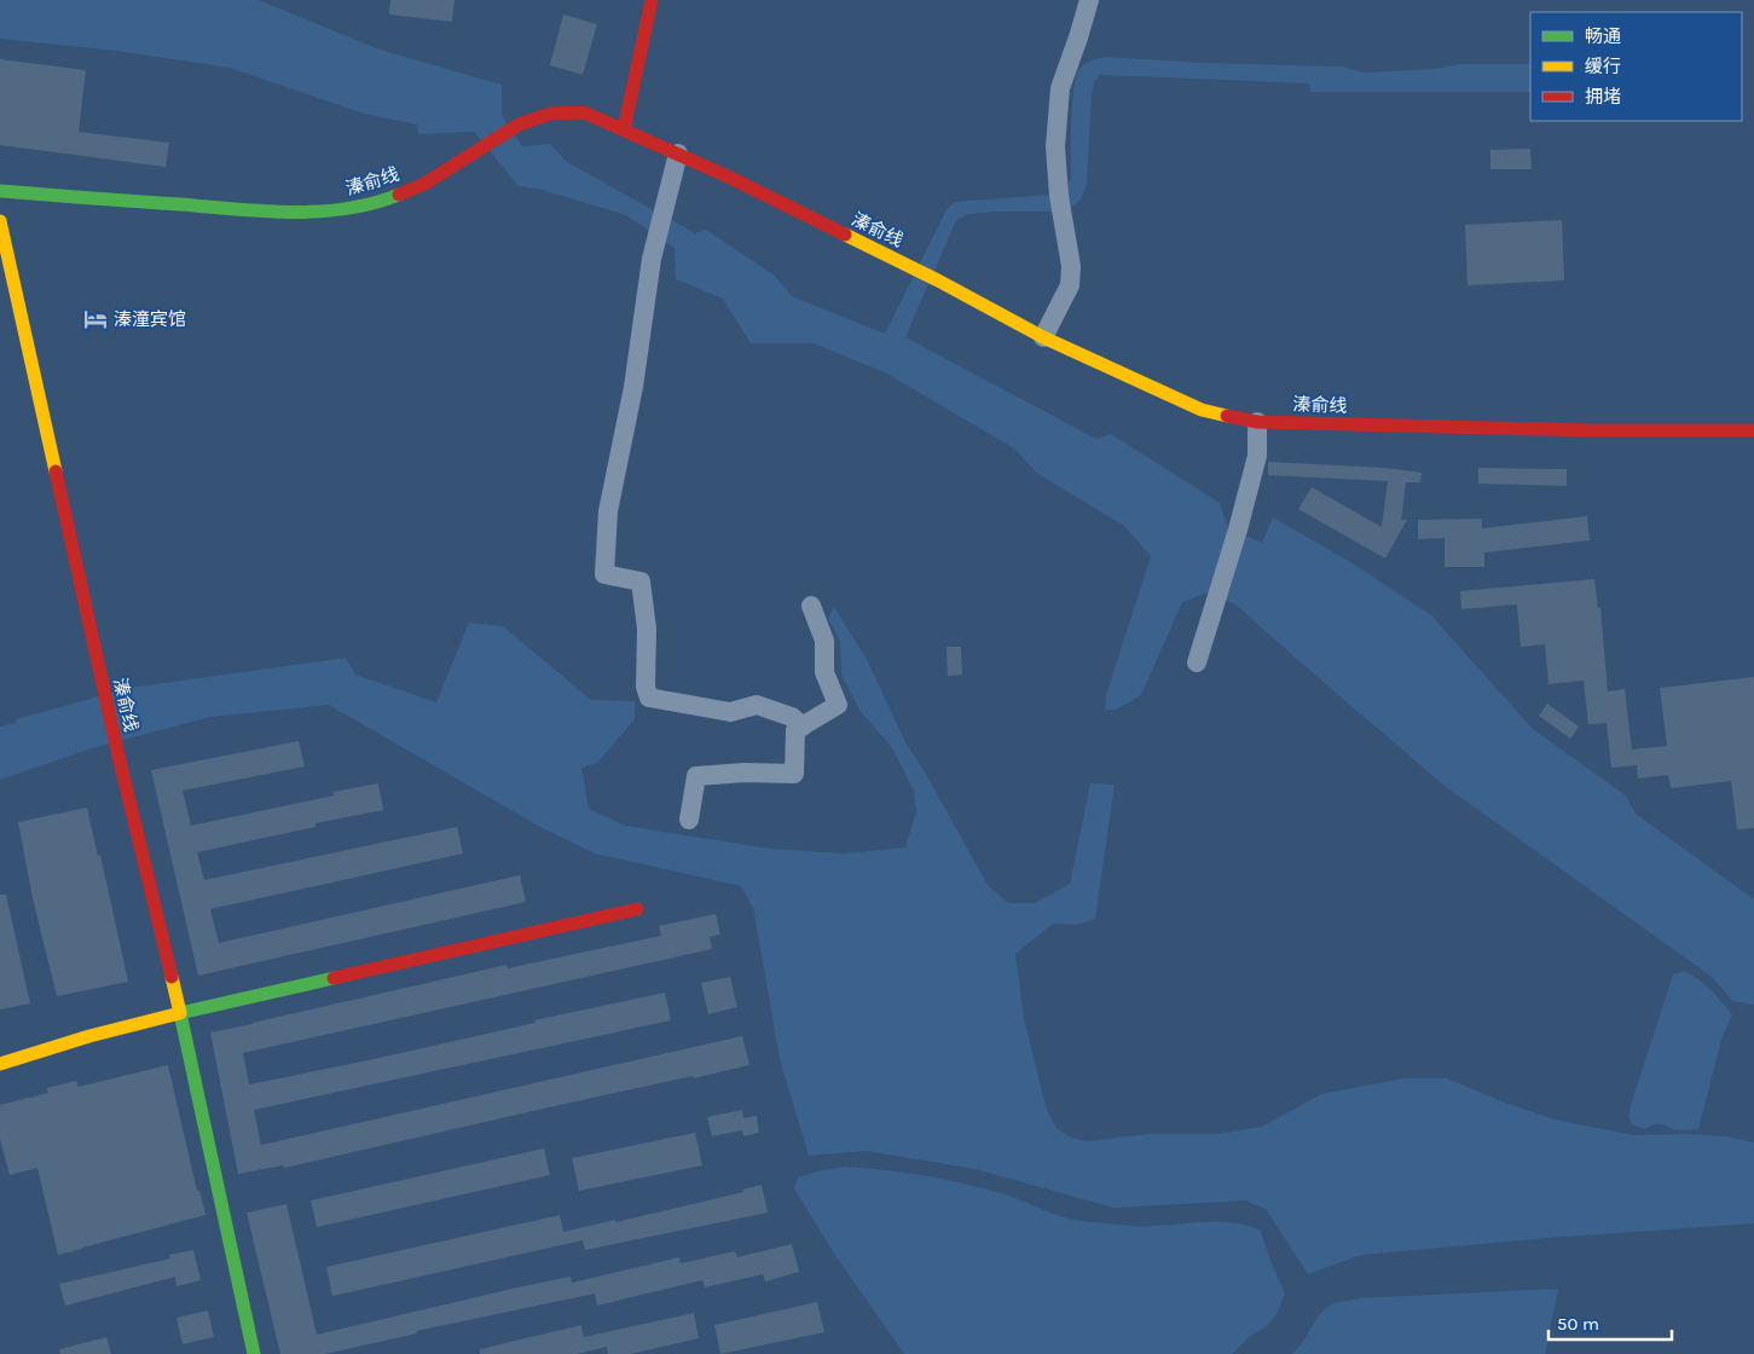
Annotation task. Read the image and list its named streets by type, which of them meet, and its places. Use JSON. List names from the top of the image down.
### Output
{
  "streets": {
    "main road": ["溱俞线"]
  },
  "places": {
    "hotel": ["溱潼宾馆"]
  },
  "legend": ["畅通", "缓行", "拥堵"],
  "scale_bar": "50 m"
}
